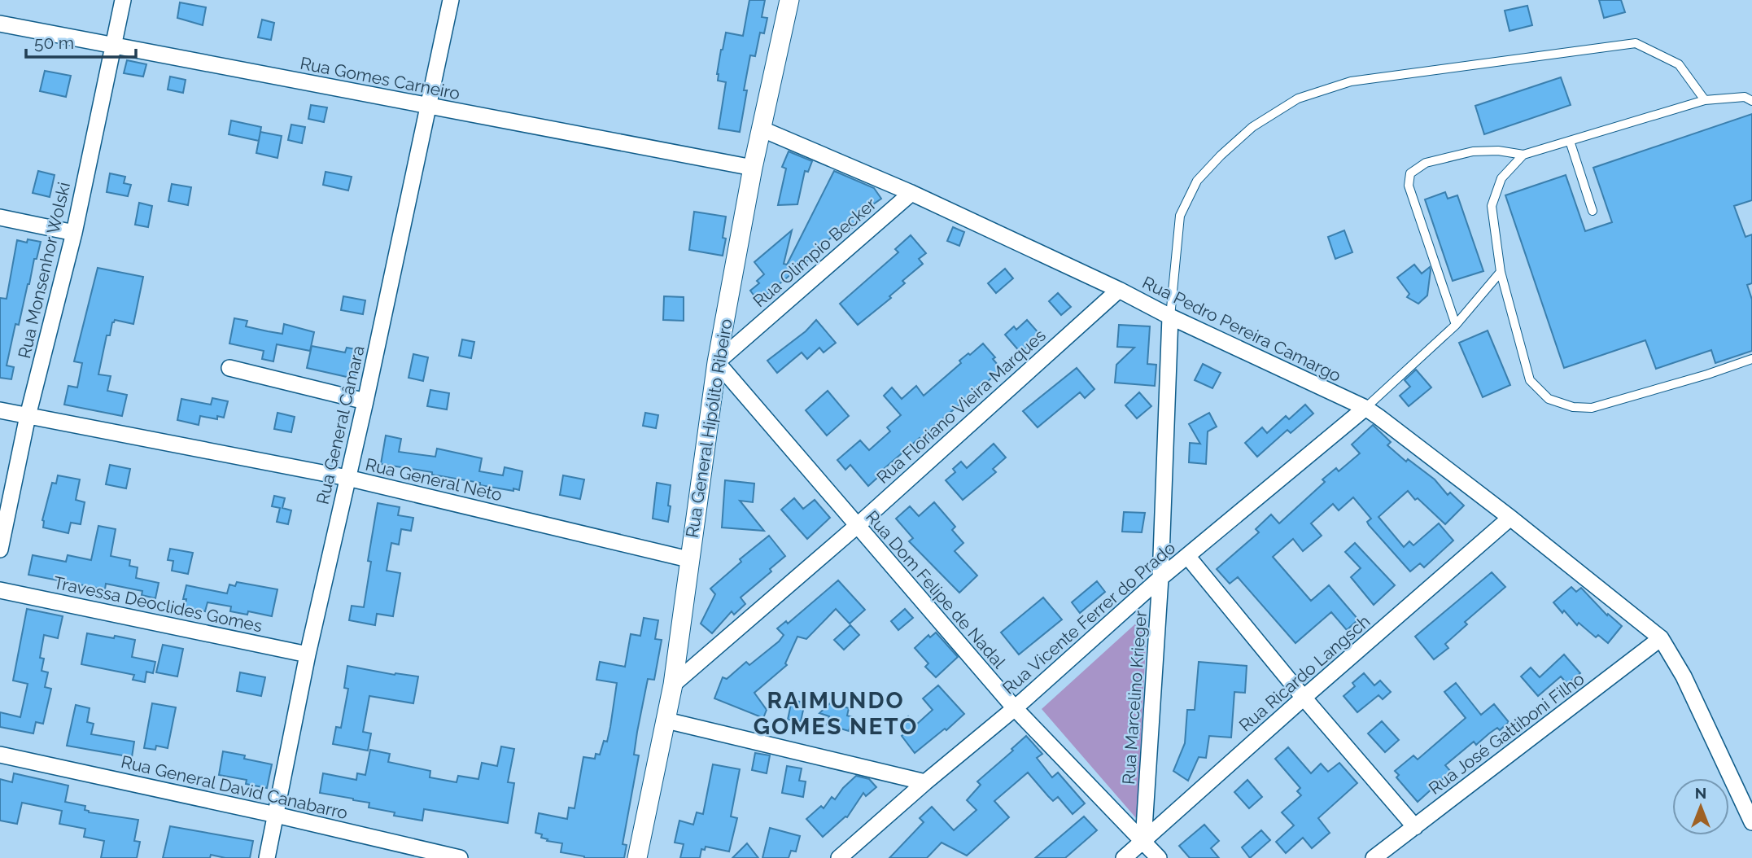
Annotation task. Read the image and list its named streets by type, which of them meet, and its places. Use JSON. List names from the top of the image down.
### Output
{
  "streets": {
    "street": [
      "Rua Gomes Carneiro",
      "Rua Olimpio Becker",
      "Rua Monsenhor Wolski",
      "Rua Pedro Pereira Camargo",
      "Rua Floriano Vieira Marques",
      "Rua General Câmara",
      "Rua General Hipólito Ribeiro",
      "Rua General Neto",
      "Rua Dom Felipe de Nadal",
      "Travessa Deoclides Gomes",
      "Rua Vicente Ferrer do Prado",
      "Rua Ricardo Langsch",
      "Rua Marcelino Krieger",
      "Rua José Gattiboni Filho",
      "Rua General David Canabarro"
    ]
  },
  "crossings": [
    ["Rua Gomes Carneiro", "Rua Monsenhor Wolski"],
    ["Rua Gomes Carneiro", "Rua General Câmara"],
    ["Rua Gomes Carneiro", "Rua General Hipólito Ribeiro"],
    ["Rua Olimpio Becker", "Rua Pedro Pereira Camargo"],
    ["Rua Olimpio Becker", "Rua General Hipólito Ribeiro"],
    ["Rua Olimpio Becker", "Rua Dom Felipe de Nadal"],
    ["Rua Monsenhor Wolski", "Rua General Neto"],
    ["Rua Pedro Pereira Camargo", "Rua Floriano Vieira Marques"],
    ["Rua Pedro Pereira Camargo", "Rua General Hipólito Ribeiro"],
    ["Rua Pedro Pereira Camargo", "Rua Vicente Ferrer do Prado"],
    ["Rua Pedro Pereira Camargo", "Rua Ricardo Langsch"],
    ["Rua Pedro Pereira Camargo", "Rua Marcelino Krieger"],
    ["Rua Pedro Pereira Camargo", "Rua José Gattiboni Filho"],
    ["Rua Floriano Vieira Marques", "Rua General Hipólito Ribeiro"],
    ["Rua Floriano Vieira Marques", "Rua Dom Felipe de Nadal"],
    ["Rua General Câmara", "Rua General Neto"],
    ["Rua General Câmara", "Travessa Deoclides Gomes"],
    ["Rua General Câmara", "Rua General David Canabarro"],
    ["Rua General Hipólito Ribeiro", "Rua General Neto"],
    ["Rua General Hipólito Ribeiro", "Rua Dom Felipe de Nadal"],
    ["Rua Dom Felipe de Nadal", "Rua Vicente Ferrer do Prado"],
    ["Rua Dom Felipe de Nadal", "Rua Ricardo Langsch"],
    ["Rua Dom Felipe de Nadal", "Rua Marcelino Krieger"],
    ["Rua Vicente Ferrer do Prado", "Rua Marcelino Krieger"],
    ["Rua Ricardo Langsch", "Rua Marcelino Krieger"]
  ],
  "districts": ["RAIMUNDO GOMES NETO"],
  "scale_bar": "50 m",
  "north": "top"
}
